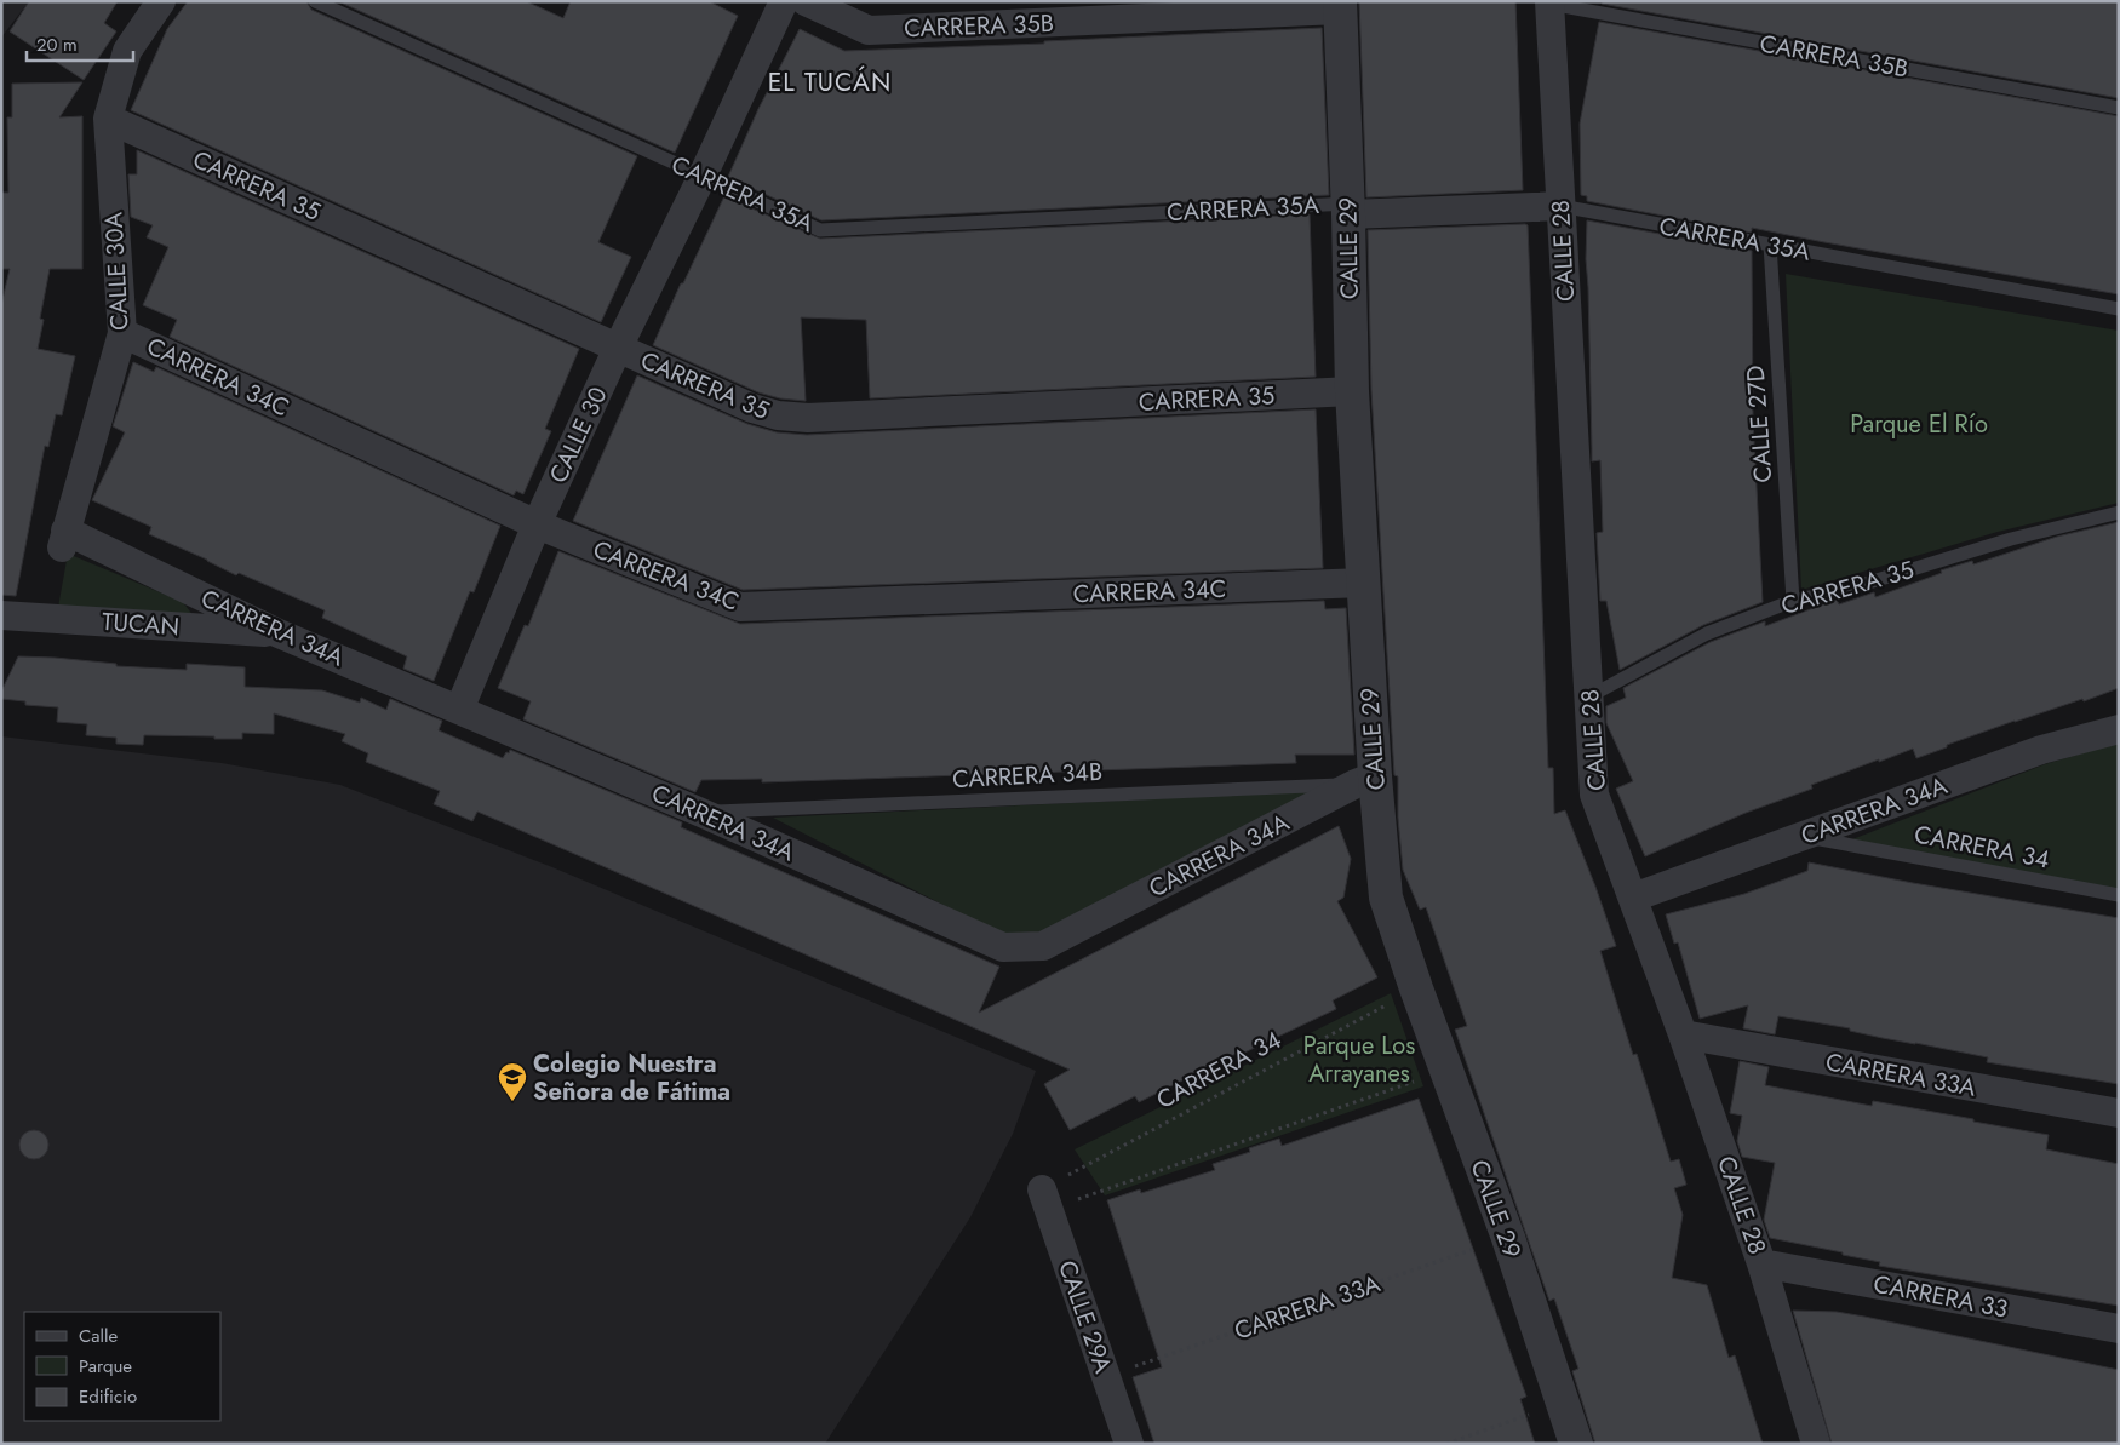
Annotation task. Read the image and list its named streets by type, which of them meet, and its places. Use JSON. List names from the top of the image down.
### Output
{
  "streets": {
    "street": [
      "CARRERA 35B",
      "CARRERA 35",
      "CARRERA 35A",
      "CALLE 29",
      "CALLE 28",
      "CALLE 30A",
      "CARRERA 34C",
      "CALLE 30",
      "TUCAN",
      "CARRERA 34A",
      "CARRERA 33A",
      "CARRERA 33",
      "CALLE 29A"
    ],
    "lane": ["CALLE 27D", "CARRERA 34B", "CARRERA 34"]
  },
  "crossings": [
    ["CARRERA 35B", "CALLE 29"],
    ["CARRERA 35B", "CALLE 28"],
    ["CARRERA 35", "CALLE 29"],
    ["CARRERA 35", "CALLE 28"],
    ["CARRERA 35", "CALLE 30A"],
    ["CARRERA 35", "CALLE 27D"],
    ["CARRERA 35", "CALLE 30"],
    ["CARRERA 35A", "CALLE 29"],
    ["CARRERA 35A", "CALLE 28"],
    ["CARRERA 35A", "CALLE 27D"],
    ["CARRERA 35A", "CALLE 30"],
    ["CALLE 29", "CARRERA 34C"],
    ["CALLE 29", "CARRERA 34A"],
    ["CALLE 29", "CARRERA 34B"],
    ["CALLE 29", "CARRERA 34"],
    ["CALLE 29", "CARRERA 33A"],
    ["CALLE 28", "CARRERA 34A"],
    ["CALLE 28", "CARRERA 33A"],
    ["CALLE 28", "CARRERA 33"],
    ["CALLE 30A", "CARRERA 34C"],
    ["CALLE 30A", "CARRERA 34A"],
    ["CARRERA 34C", "CALLE 30"],
    ["CALLE 30", "CARRERA 34A"],
    ["TUCAN", "CARRERA 34A"],
    ["CARRERA 34A", "CARRERA 34B"],
    ["CARRERA 34A", "CARRERA 34"],
    ["CARRERA 34", "CALLE 29A"],
    ["CARRERA 33A", "CALLE 29A"]
  ],
  "districts": ["EL TUCÁN"],
  "parks": ["Parque El Río", "Parque Los Arrayanes"],
  "places": {
    "school or university": ["Colegio Nuestra Señora de Fátima"]
  },
  "legend": ["Calle", "Parque", "Edificio"],
  "scale_bar": "20 m"
}
